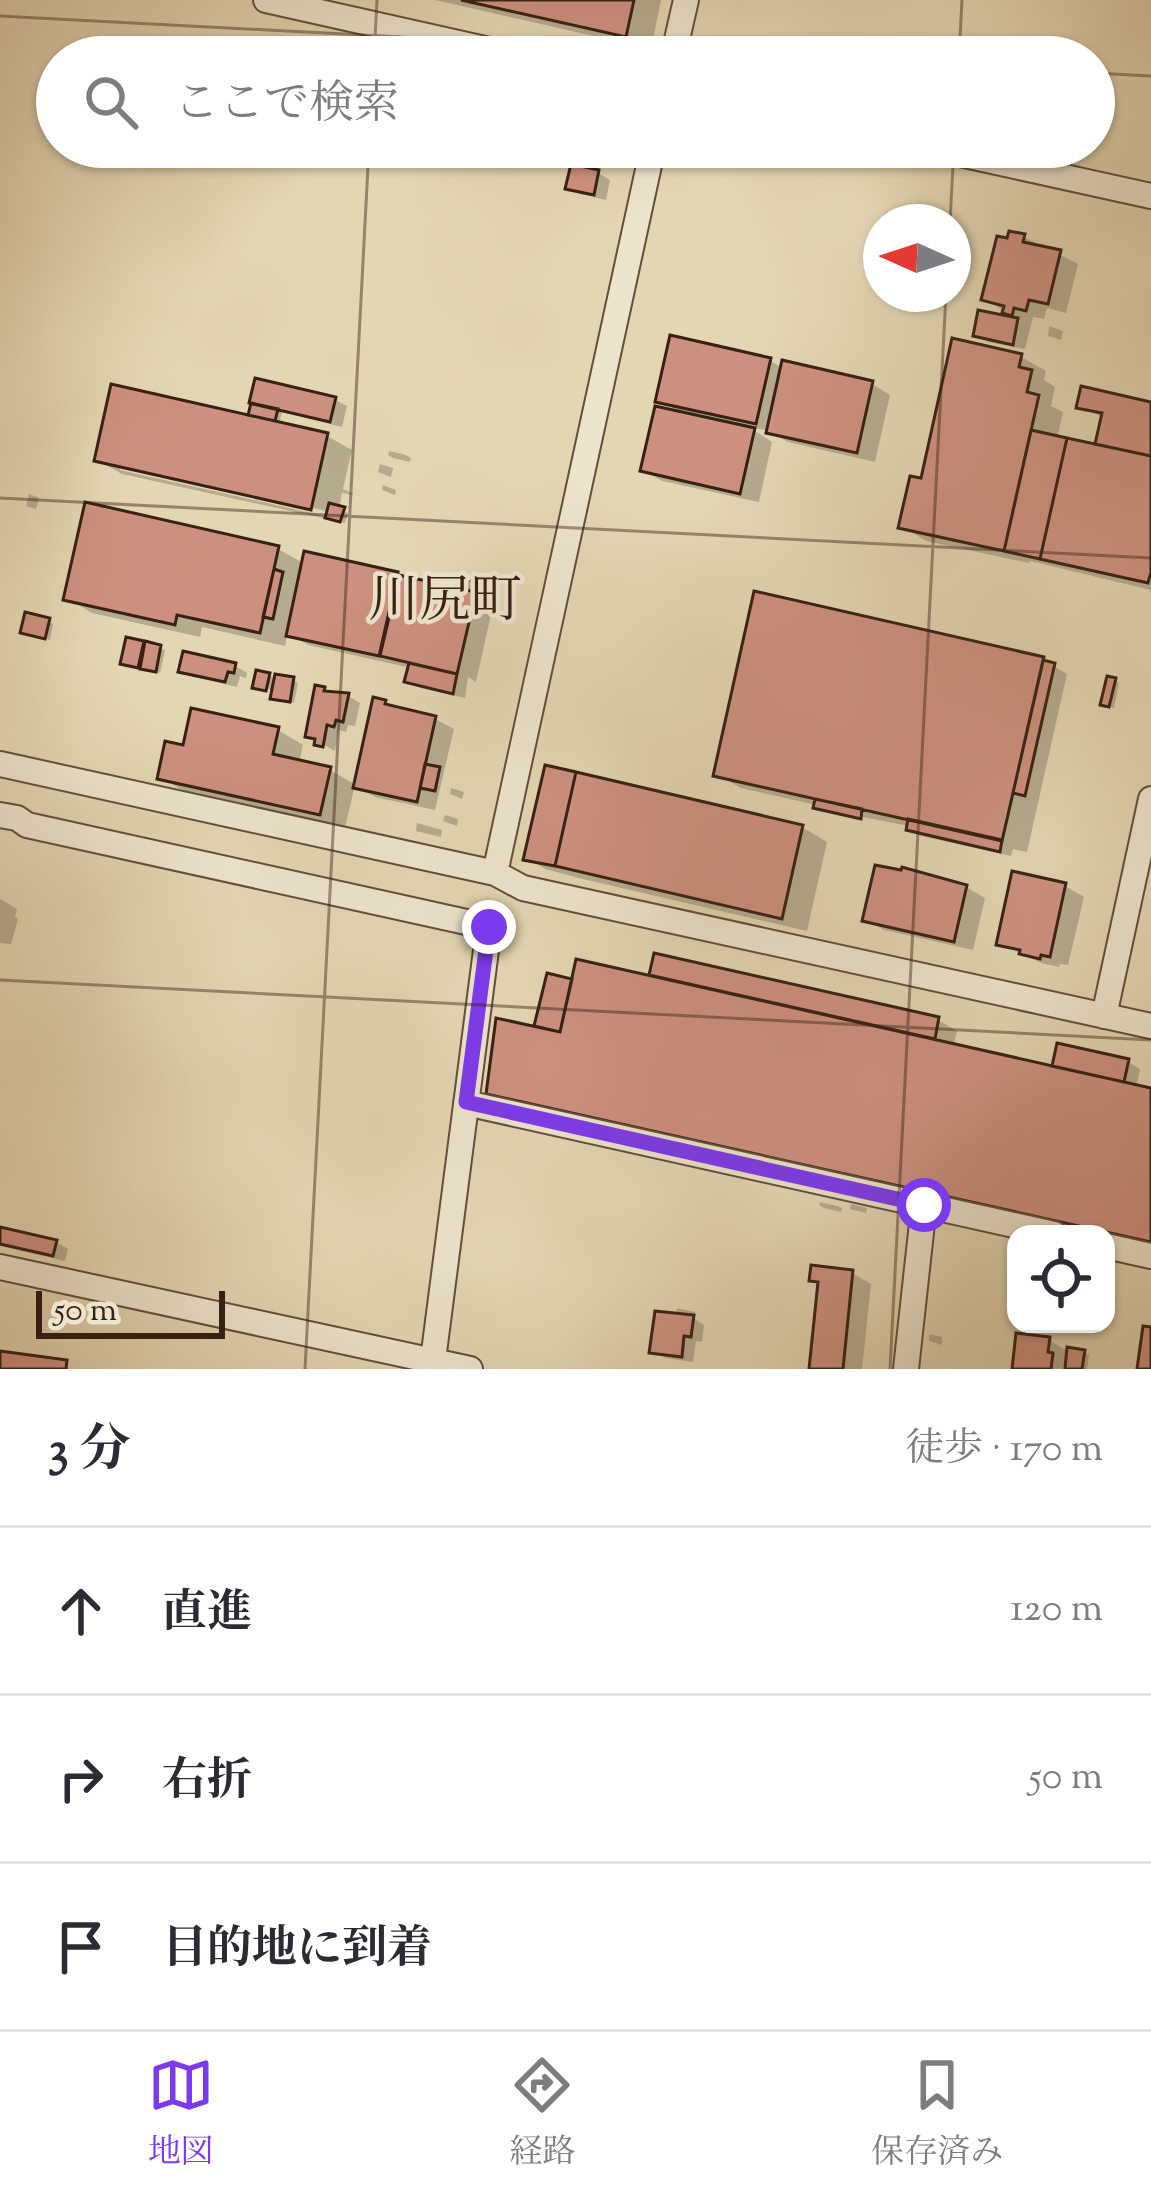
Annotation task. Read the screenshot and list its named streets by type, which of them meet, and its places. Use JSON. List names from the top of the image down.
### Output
{
  "districts": ["川尻町"],
  "scale_bar": "50 m",
  "north": "left",
  "page": {
    "search": "ここで検索",
    "scale": "50 m",
    "heading": ["3 分", "徒歩 · 170 m"],
    "list": [
      ["直進", "120 m"],
      ["右折", "50 m"],
      "目的地に到着"
    ],
    "nav": ["地図", "経路", "保存済み"]
  }
}
